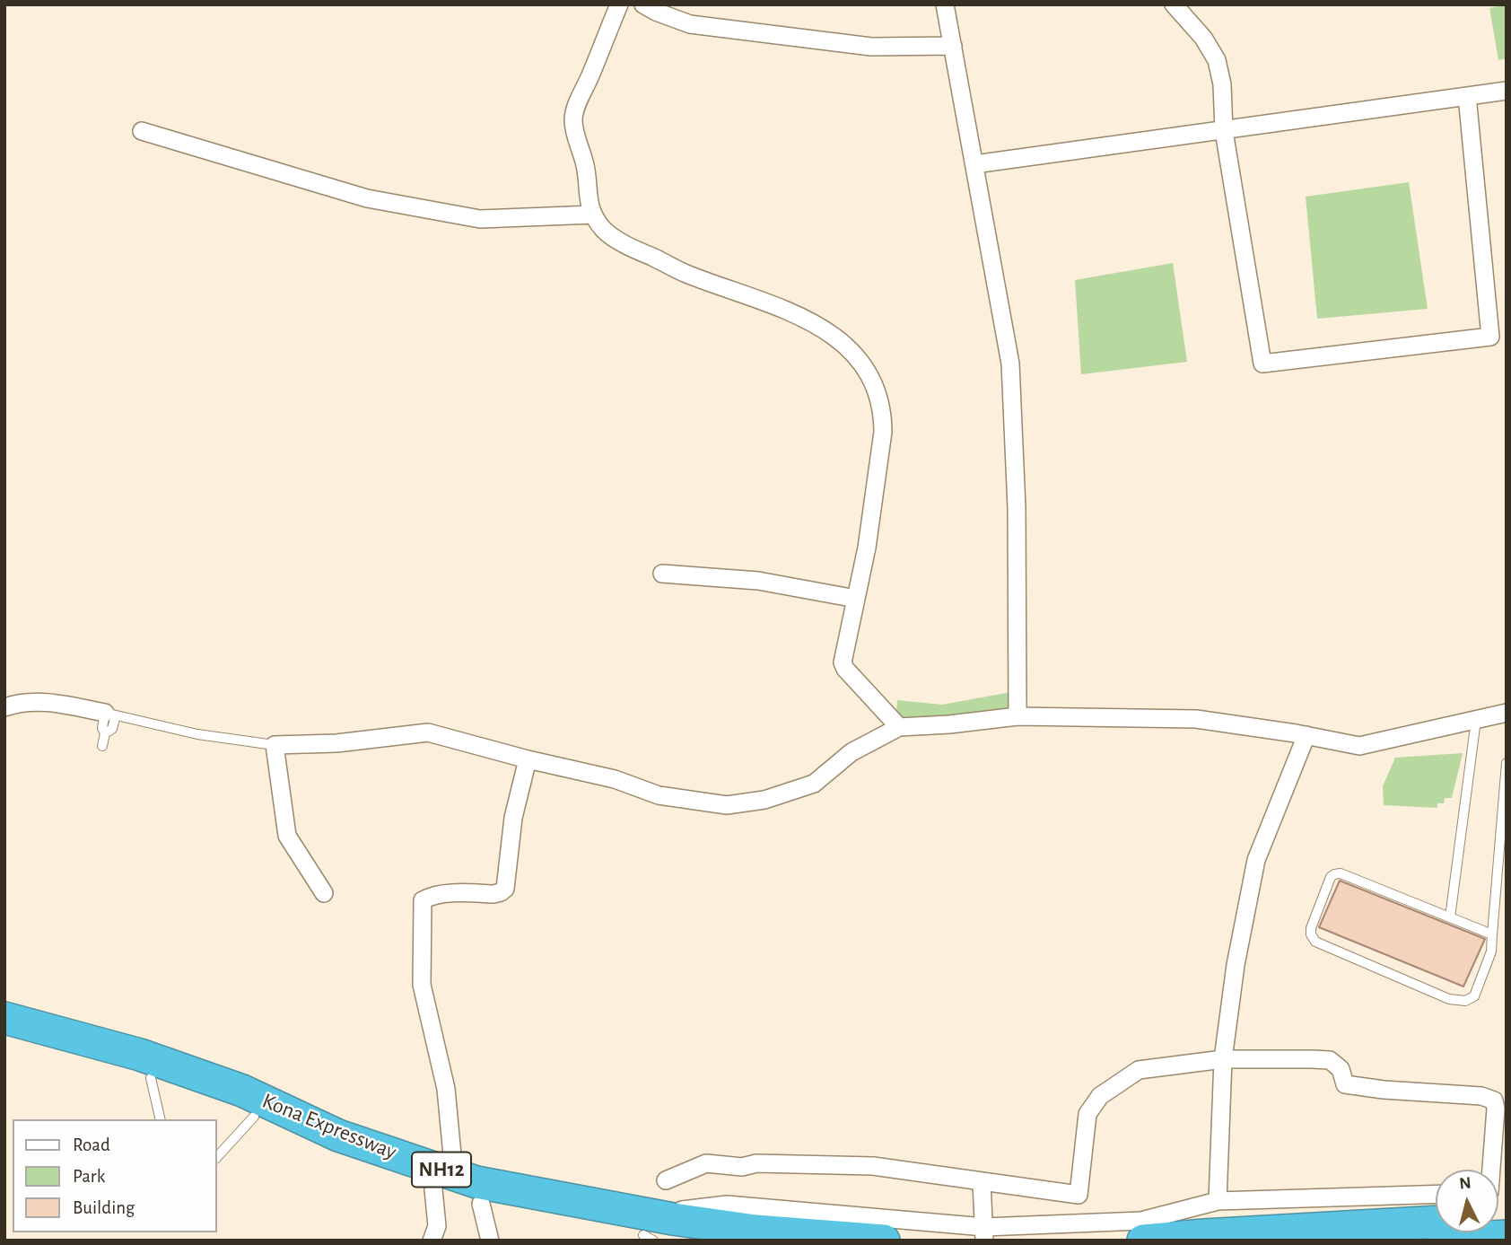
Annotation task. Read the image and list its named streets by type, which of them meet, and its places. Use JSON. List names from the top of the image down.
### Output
{
  "streets": {
    "highway": ["Kona Expressway", "NH12"]
  },
  "legend": ["Road", "Park", "Building"],
  "north": "top"
}
